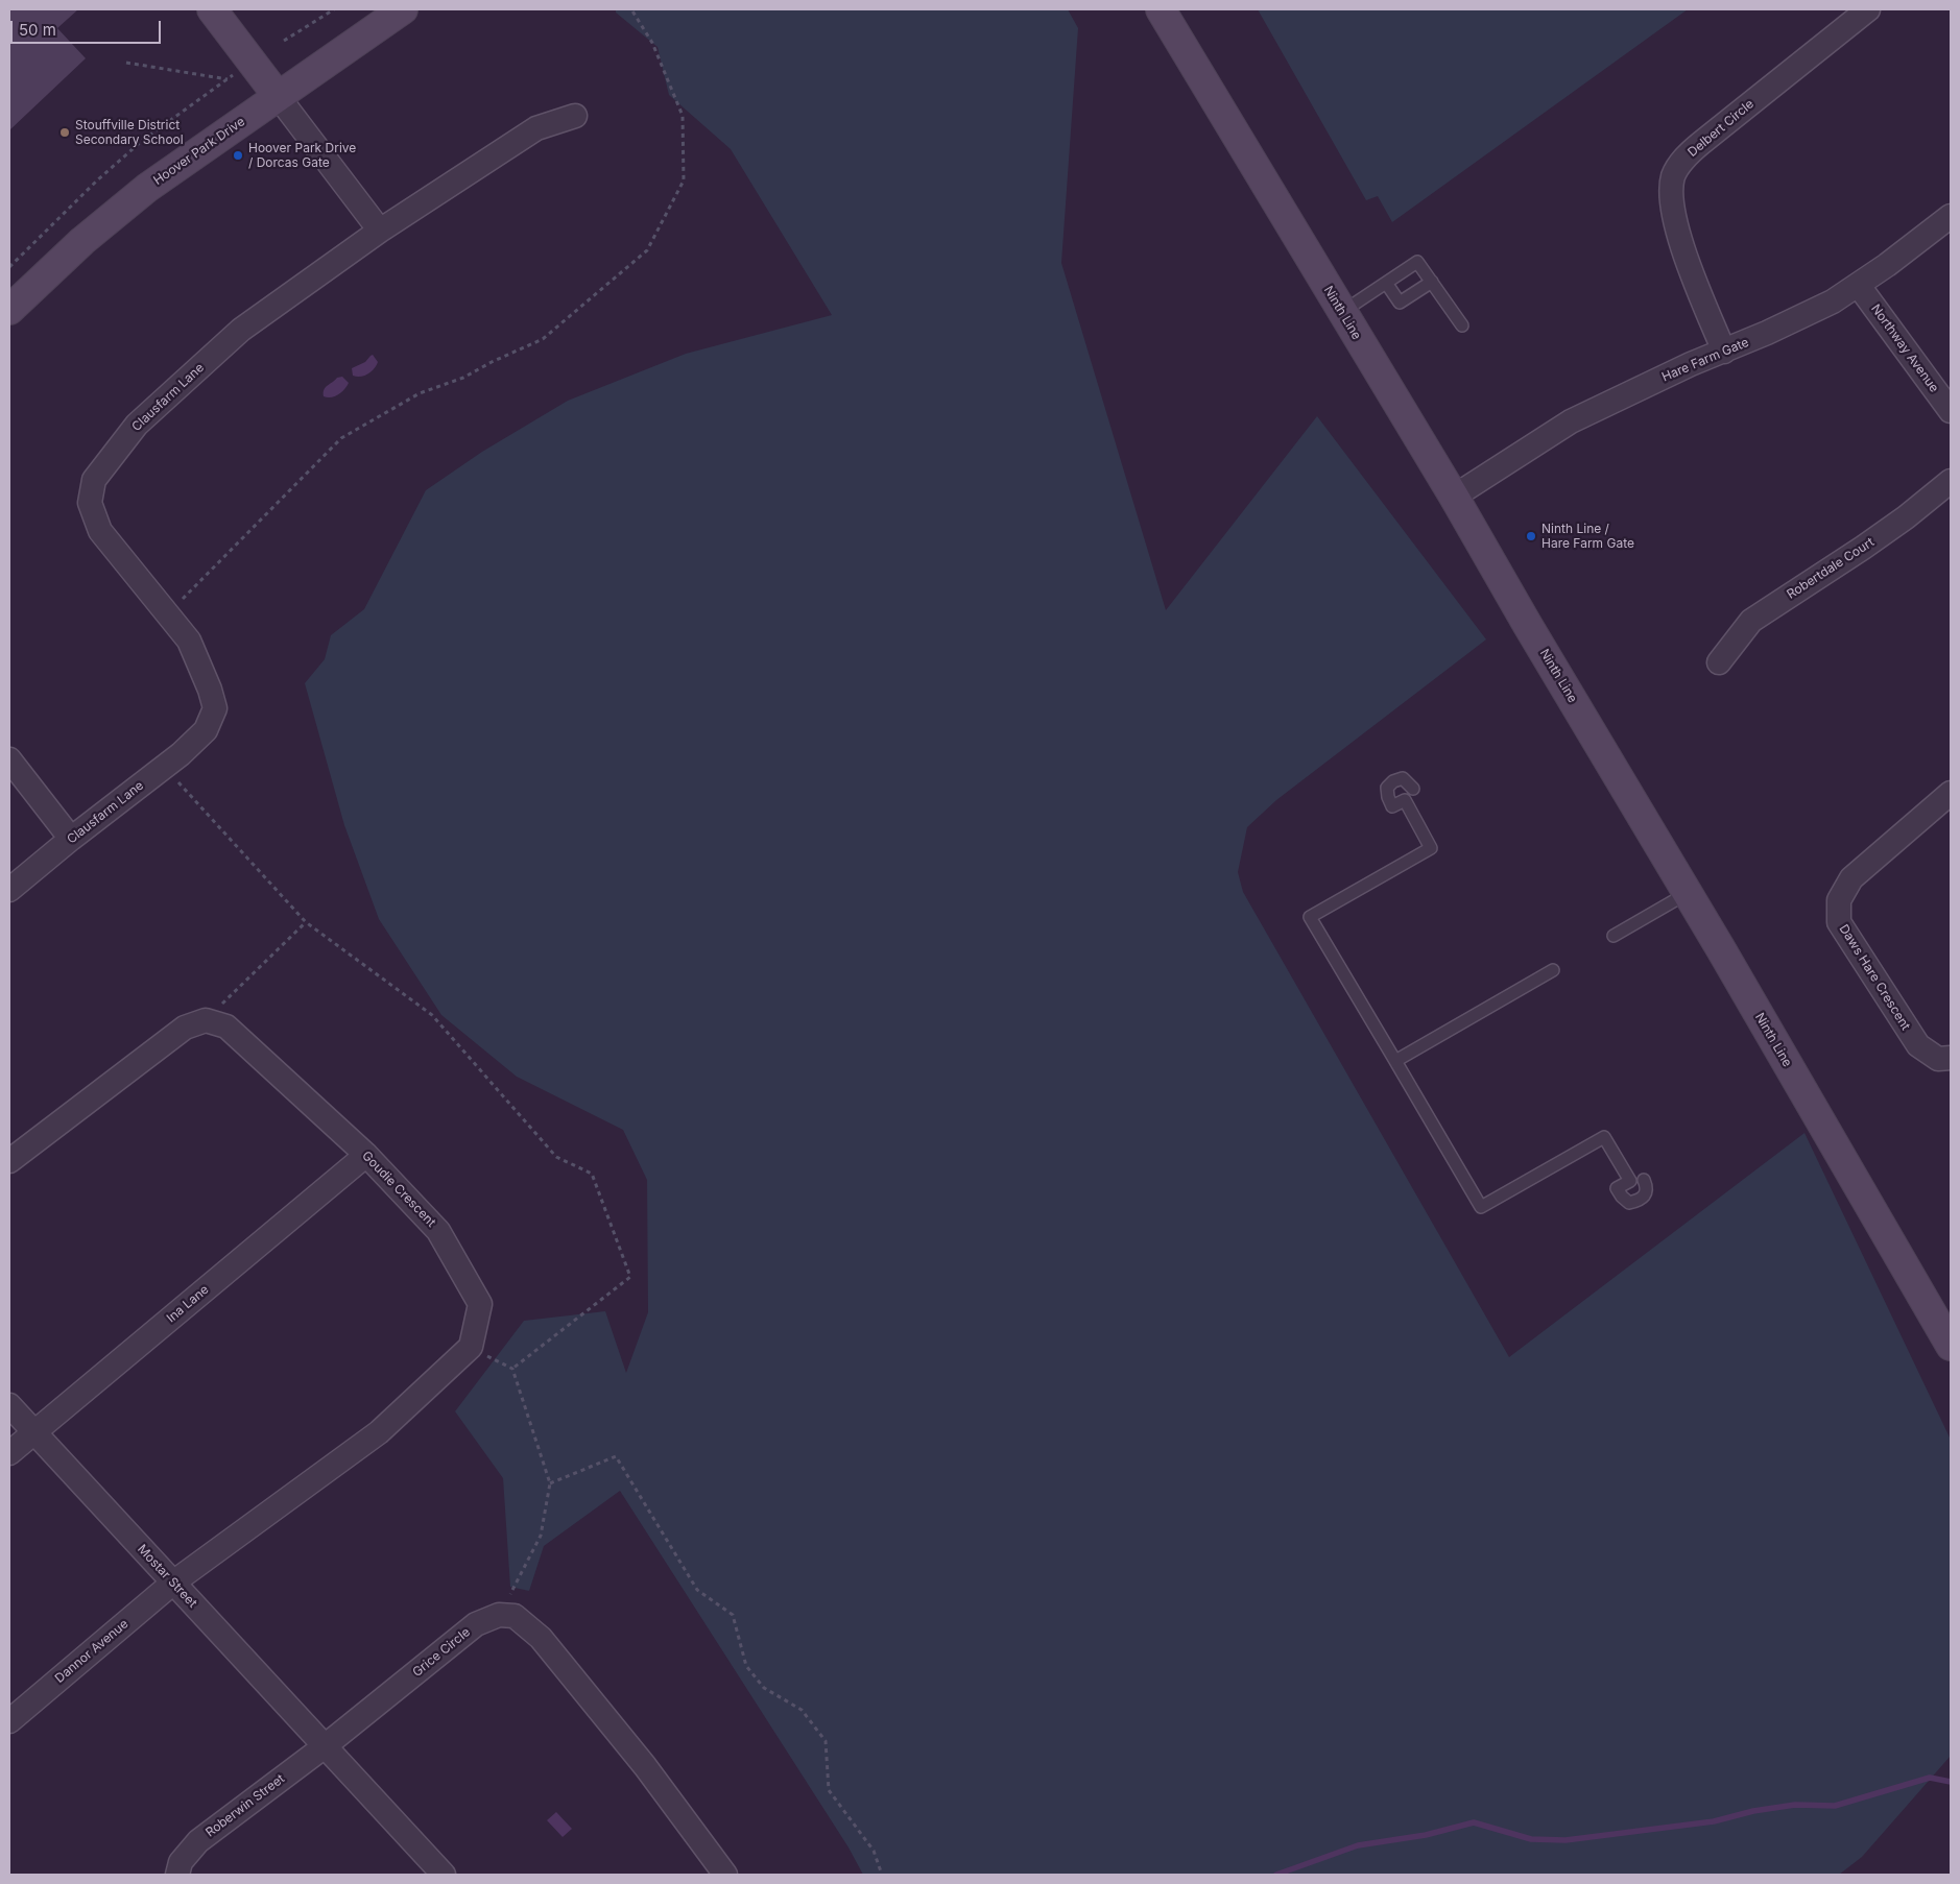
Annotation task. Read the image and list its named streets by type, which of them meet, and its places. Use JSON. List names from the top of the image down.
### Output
{
  "streets": {
    "main road": ["Hoover Park Drive", "Ninth Line"],
    "street": [
      "Delbert Circle",
      "Northway Avenue",
      "Hare Farm Gate",
      "Clausfarm Lane",
      "Robertdale Court",
      "Daws Hare Crescent",
      "Goudie Crescent",
      "Ina Lane",
      "Mostar Street",
      "Dannor Avenue",
      "Grice Circle",
      "Roberwin Street"
    ]
  },
  "crossings": [
    ["Delbert Circle", "Hare Farm Gate"],
    ["Ninth Line", "Hare Farm Gate"],
    ["Northway Avenue", "Hare Farm Gate"],
    ["Goudie Crescent", "Ina Lane"],
    ["Ina Lane", "Mostar Street"],
    ["Mostar Street", "Dannor Avenue"],
    ["Mostar Street", "Grice Circle"],
    ["Mostar Street", "Roberwin Street"],
    ["Grice Circle", "Roberwin Street"]
  ],
  "places": ["Stouffville District Secondary School", "Hoover Park Drive / Dorcas Gate", "Ninth Line / Hare Farm Gate"],
  "scale_bar": "50 m"
}
